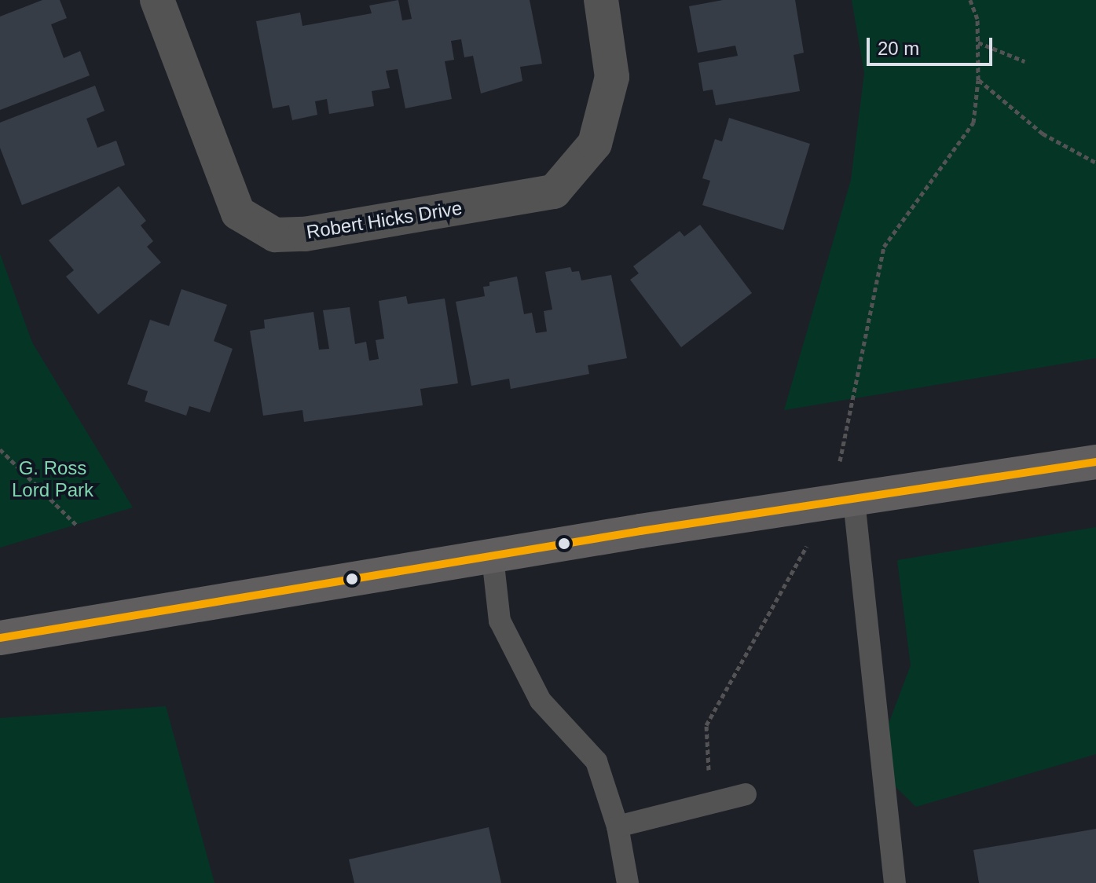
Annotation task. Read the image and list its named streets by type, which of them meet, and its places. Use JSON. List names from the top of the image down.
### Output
{
  "streets": {
    "street": ["Robert Hicks Drive"]
  },
  "parks": ["G. Ross Lord Park"],
  "scale_bar": "20 m"
}
